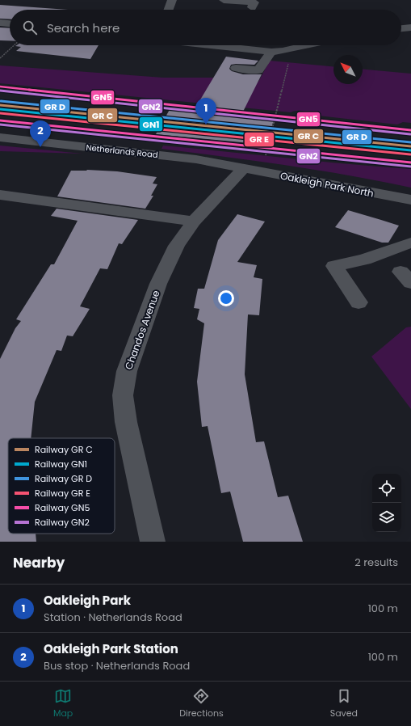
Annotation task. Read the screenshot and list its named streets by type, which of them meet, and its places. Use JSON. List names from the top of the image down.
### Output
{
  "streets": {
    "street": ["Netherlands Road", "Oakleigh Park North", "Chandos Avenue"]
  },
  "crossings": [
    ["Netherlands Road", "Oakleigh Park North"],
    ["Netherlands Road", "Chandos Avenue"],
    ["Oakleigh Park North", "Chandos Avenue"]
  ],
  "lines": ["rail line GN5", "rail line GN2", "rail line GN1"],
  "legend": [
    "Railway GR C",
    "Railway GN1",
    "Railway GR D",
    "Railway GR E",
    "Railway GN5",
    "Railway GN2"
  ],
  "north": "top left",
  "page": {
    "search": "Search here",
    "pins": ["1", "2"],
    "heading": ["Nearby", "2 results"],
    "list": [
      {
        "mark": "1",
        "name": "Oakleigh Park",
        "note": "Station · Netherlands Road",
        "value": "100 m"
      },
      {
        "mark": "2",
        "name": "Oakleigh Park Station",
        "note": "Bus stop · Netherlands Road",
        "value": "100 m"
      }
    ],
    "nav": ["Map", "Directions", "Saved"]
  }
}
